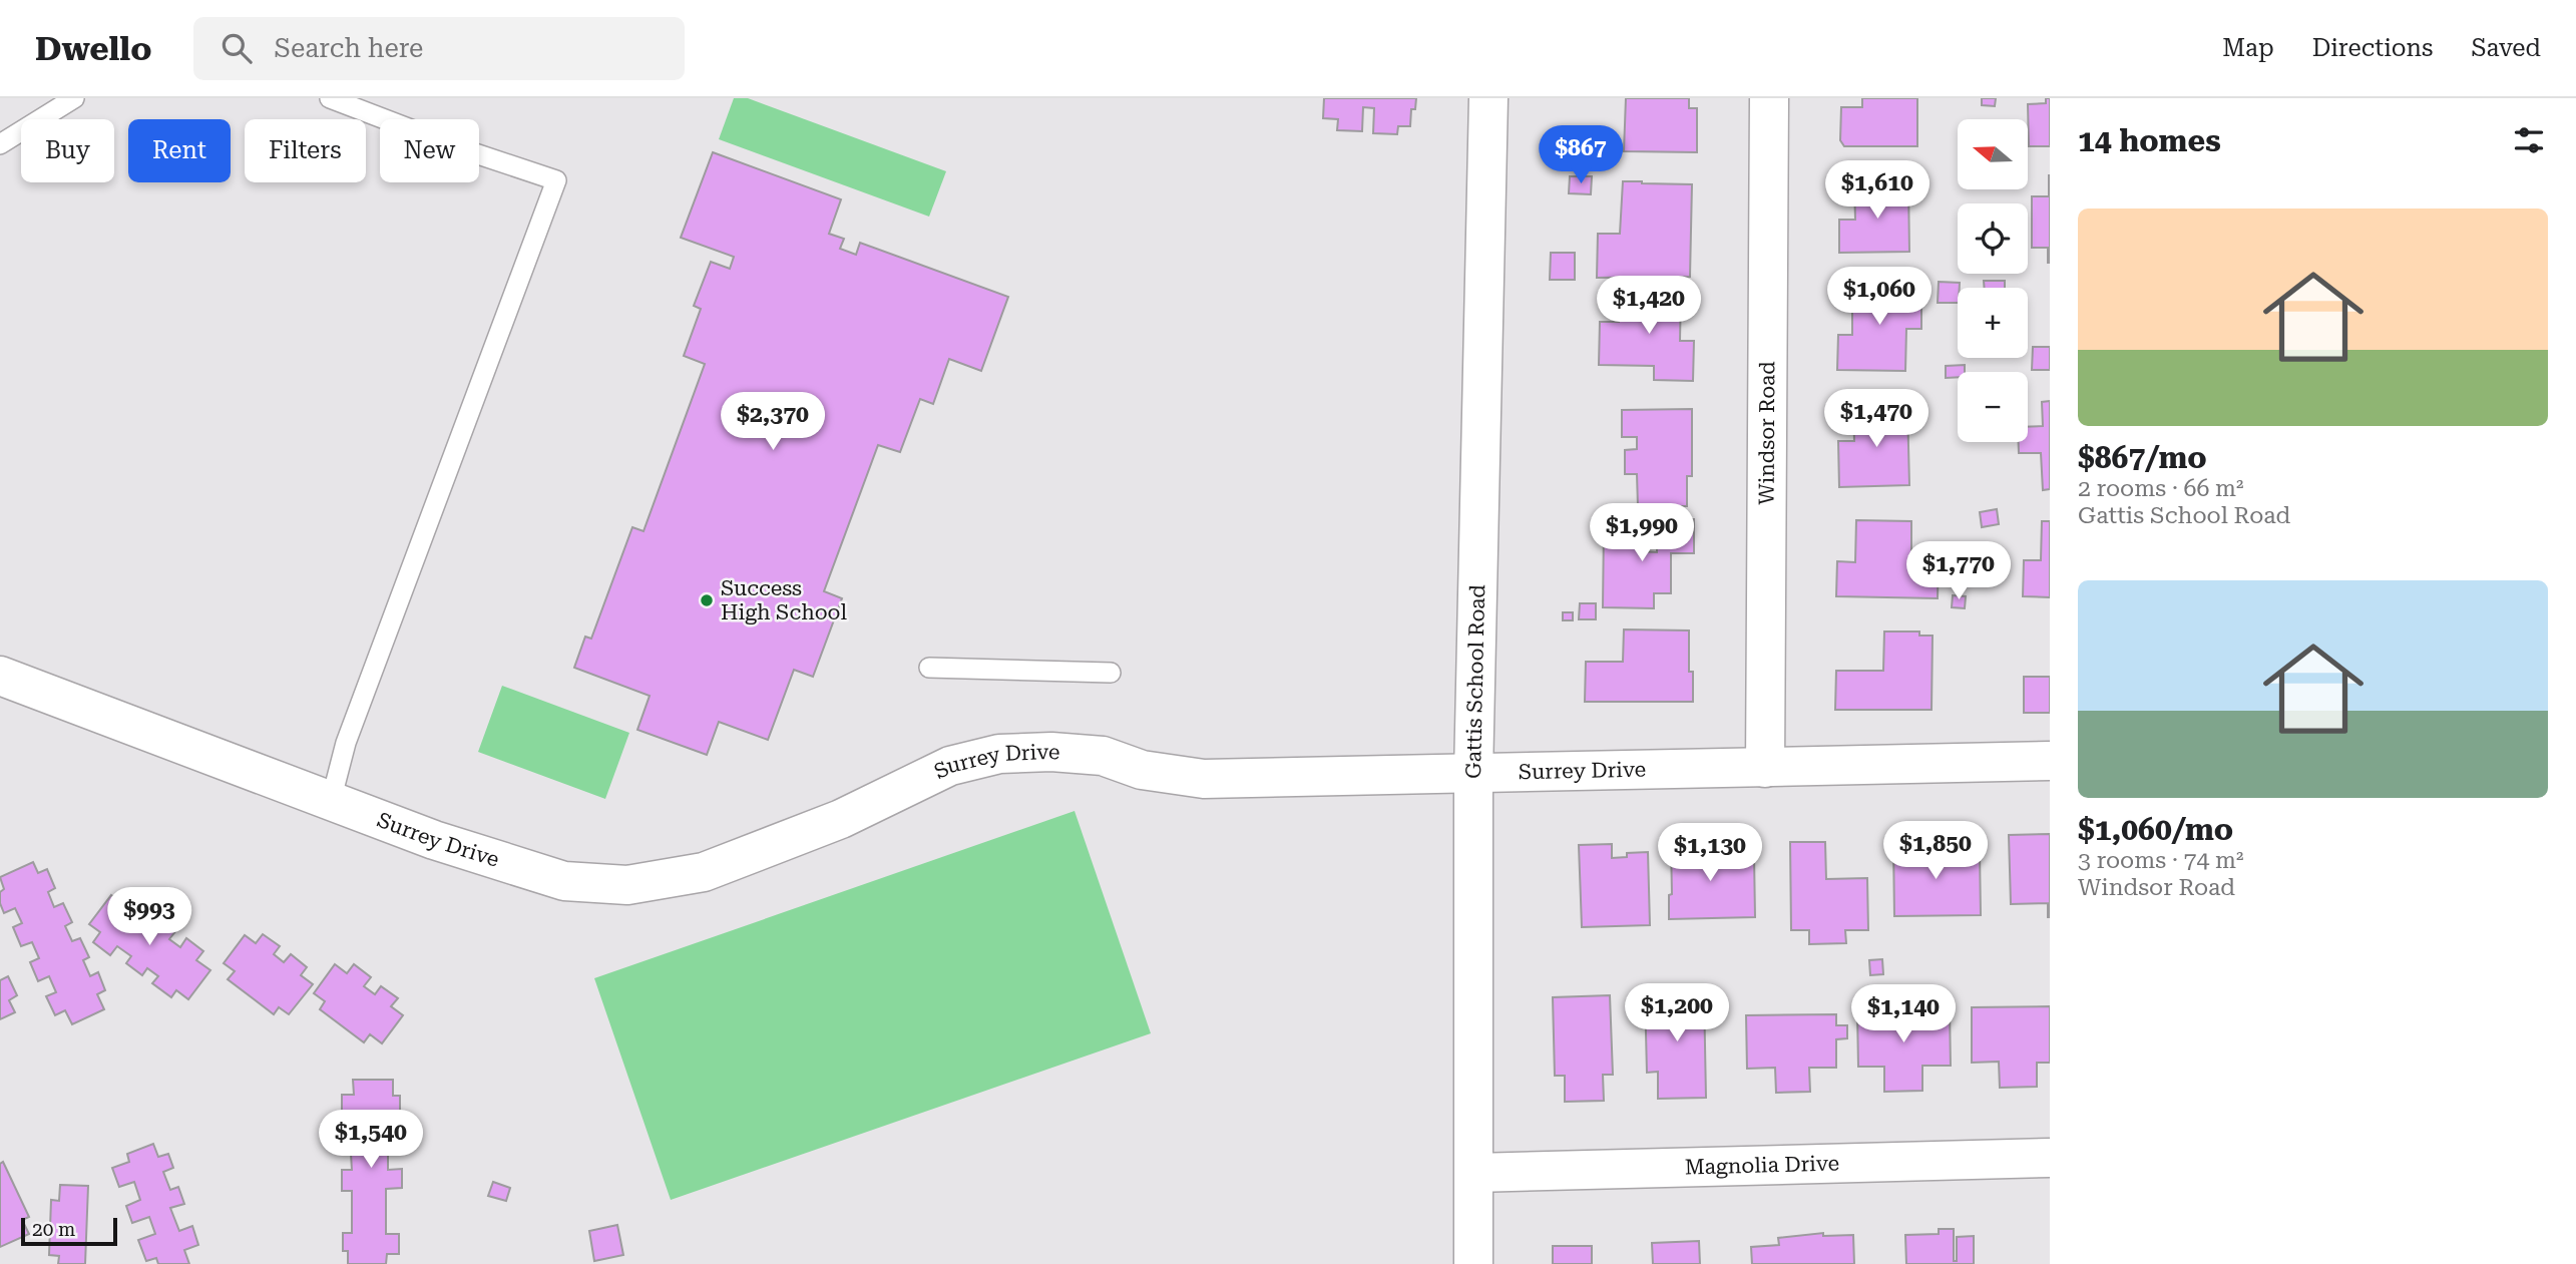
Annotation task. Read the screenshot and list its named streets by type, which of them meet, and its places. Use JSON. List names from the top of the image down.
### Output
{
  "streets": {
    "street": [
      "Windsor Road",
      "Gattis School Road",
      "Surrey Drive",
      "Magnolia Drive"
    ]
  },
  "crossings": [
    ["Windsor Road", "Surrey Drive"],
    ["Gattis School Road", "Surrey Drive"],
    ["Gattis School Road", "Magnolia Drive"]
  ],
  "places": ["Success High School"],
  "scale_bar": "20 m",
  "north": "left",
  "page": {
    "header": "Dwello",
    "search": "Search here",
    "nav": ["Map", "Directions", "Saved"],
    "heading": "14 homes",
    "map_buttons": ["+", "−"],
    "chip": [
      "Buy",
      "Rent",
      "Filters",
      "New"
    ],
    "price": [
      "$867",
      "$1,610",
      "$1,060",
      "$1,420",
      "$1,470",
      "$2,370",
      "$1,990",
      "$1,770",
      "$1,850",
      "$1,130",
      "$993",
      "$1,200",
      "$1,140",
      "$1,540"
    ],
    "list": [
      {
        "name": "$867/mo",
        "note": "2 rooms · 66 m² · Gattis School Road"
      },
      {
        "name": "$1,060/mo",
        "note": "3 rooms · 74 m² · Windsor Road"
      }
    ],
    "scale": "20 m"
  }
}
